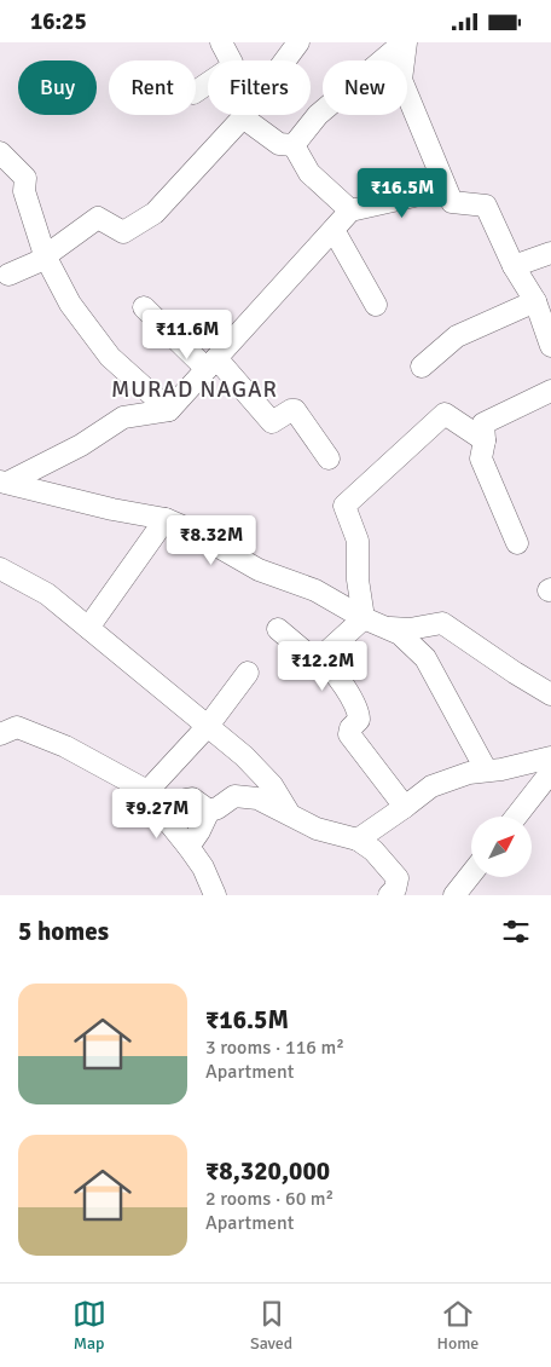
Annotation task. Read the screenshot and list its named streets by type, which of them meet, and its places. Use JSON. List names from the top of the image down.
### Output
{
  "districts": ["MURAD NAGAR"],
  "north": "top right",
  "page": {
    "status": "16:25",
    "chip": [
      "Buy",
      "Rent",
      "Filters",
      "New"
    ],
    "price": [
      "₹16.5M",
      "₹11.6M",
      "₹8.32M",
      "₹12.2M",
      "₹9.27M"
    ],
    "heading": "5 homes",
    "list": [
      {
        "name": "₹16.5M",
        "note": "3 rooms · 116 m² · Apartment"
      },
      {
        "name": "₹8,320,000",
        "note": "2 rooms · 60 m² · Apartment"
      }
    ],
    "tabs": ["Map", "Saved", "Home"]
  }
}
